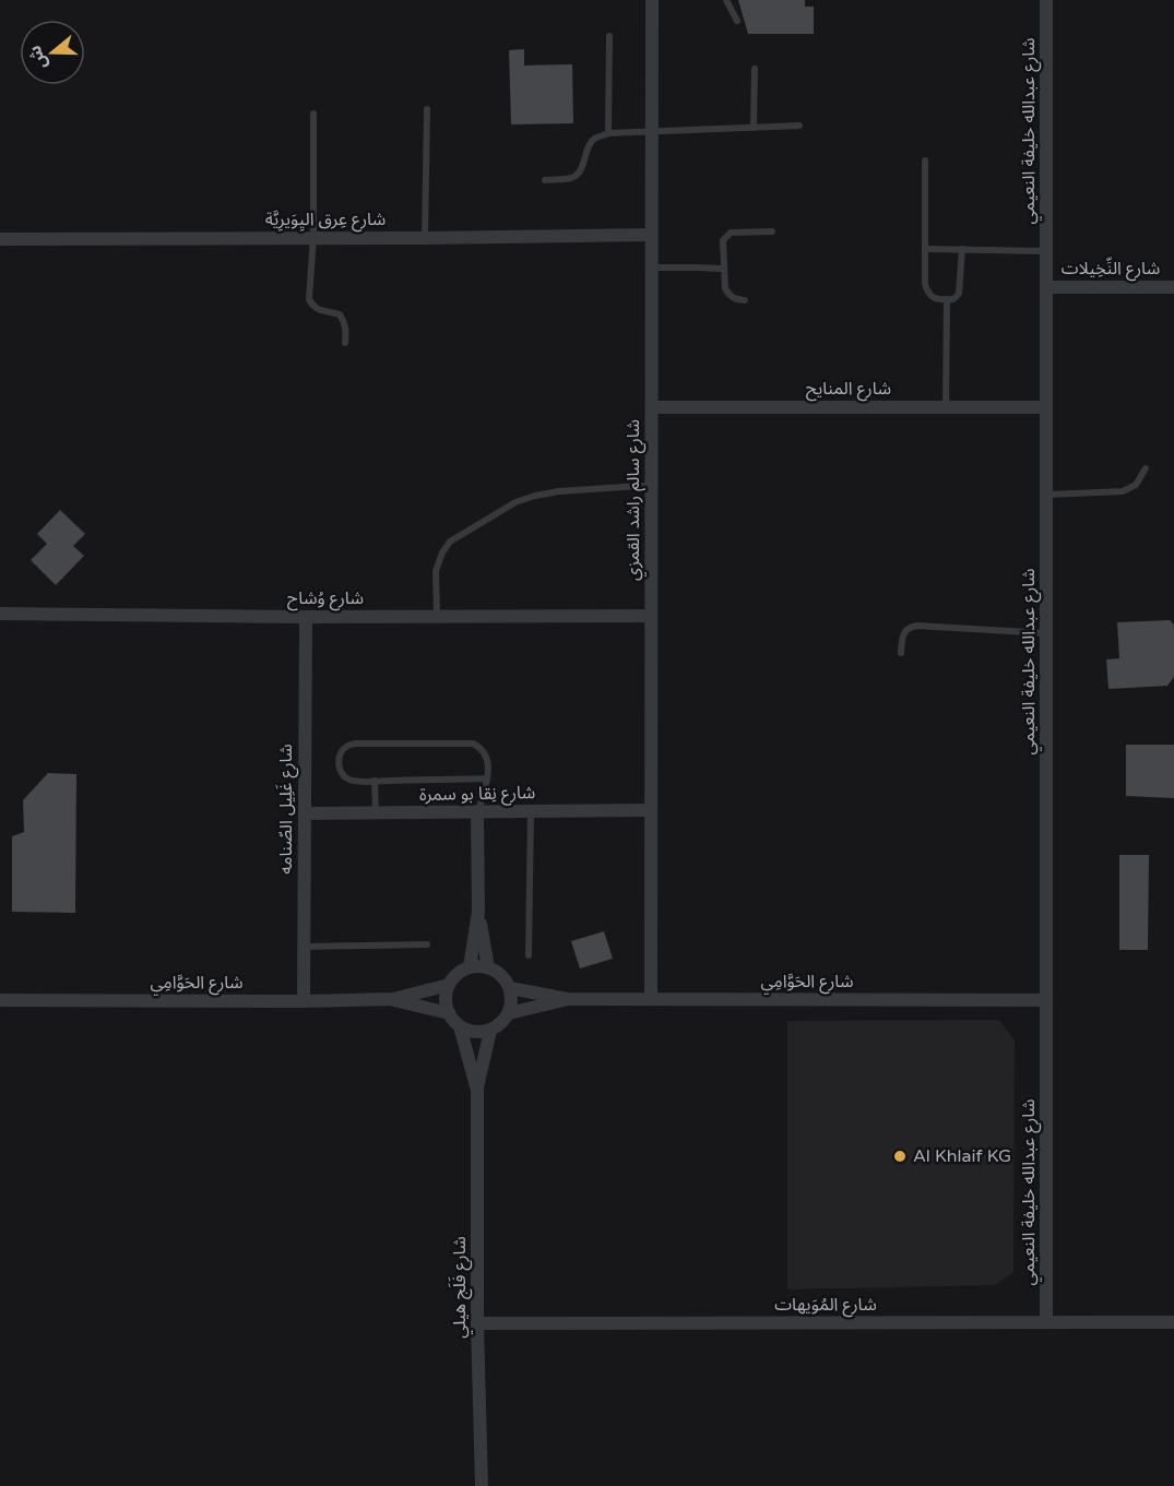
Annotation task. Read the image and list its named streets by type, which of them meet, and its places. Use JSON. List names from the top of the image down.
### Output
{
  "streets": {
    "street": [
      "شارع عبدالله خليفة النعيمي",
      "شارع عِرق اليِوَيرِيَّة",
      "شارع النِّخِيلات",
      "شارع المنايح",
      "شارع سالم راشد القمزي",
      "شارع وُشاح",
      "شارع نِقا بو سمرة",
      "شارع غَلِيل الصّنامه",
      "شارع الحَوَّامِي",
      "شارع فَلَج هيلي",
      "شارع المُوَيهات"
    ]
  },
  "crossings": [
    ["شارع عبدالله خليفة النعيمي", "شارع النِّخِيلات"],
    ["شارع عبدالله خليفة النعيمي", "شارع المنايح"],
    ["شارع عبدالله خليفة النعيمي", "شارع الحَوَّامِي"],
    ["شارع عبدالله خليفة النعيمي", "شارع المُوَيهات"],
    ["شارع عِرق اليِوَيرِيَّة", "شارع سالم راشد القمزي"],
    ["شارع المنايح", "شارع سالم راشد القمزي"],
    ["شارع سالم راشد القمزي", "شارع وُشاح"],
    ["شارع سالم راشد القمزي", "شارع نِقا بو سمرة"],
    ["شارع سالم راشد القمزي", "شارع الحَوَّامِي"],
    ["شارع وُشاح", "شارع غَلِيل الصّنامه"],
    ["شارع نِقا بو سمرة", "شارع غَلِيل الصّنامه"],
    ["شارع غَلِيل الصّنامه", "شارع الحَوَّامِي"],
    ["شارع الحَوَّامِي", "شارع فَلَج هيلي"],
    ["شارع فَلَج هيلي", "شارع المُوَيهات"]
  ],
  "places": ["Al Khlaif KG"],
  "north": "left"
}
